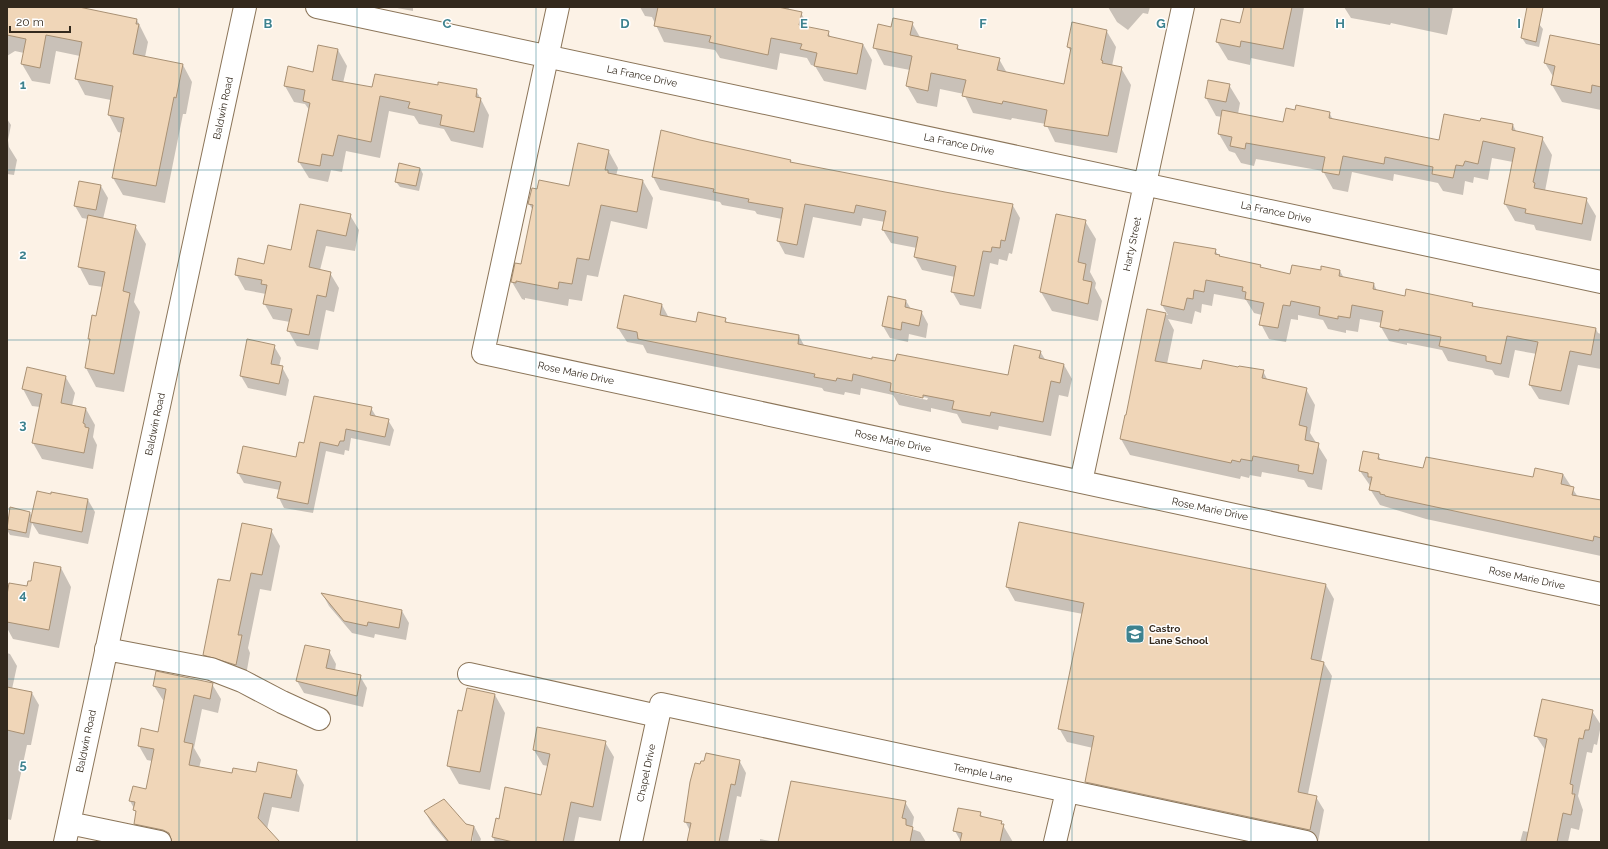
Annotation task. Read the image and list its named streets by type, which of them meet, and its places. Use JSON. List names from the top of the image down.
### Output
{
  "streets": {
    "street": [
      "La France Drive",
      "Baldwin Road",
      "Harty Street",
      "Rose Marie Drive",
      "Chapel Drive",
      "Temple Lane"
    ]
  },
  "crossings": [
    ["La France Drive", "Harty Street"],
    ["La France Drive", "Rose Marie Drive"],
    ["Harty Street", "Rose Marie Drive"],
    ["Chapel Drive", "Temple Lane"]
  ],
  "places": {
    "school or university": ["Castro Lane School"]
  },
  "scale_bar": "20 m",
  "grid": {
    "columns": [
      "B",
      "C",
      "D",
      "E",
      "F",
      "G",
      "H",
      "I"
    ],
    "rows": [
      "1",
      "2",
      "3",
      "4",
      "5"
    ]
  }
}
